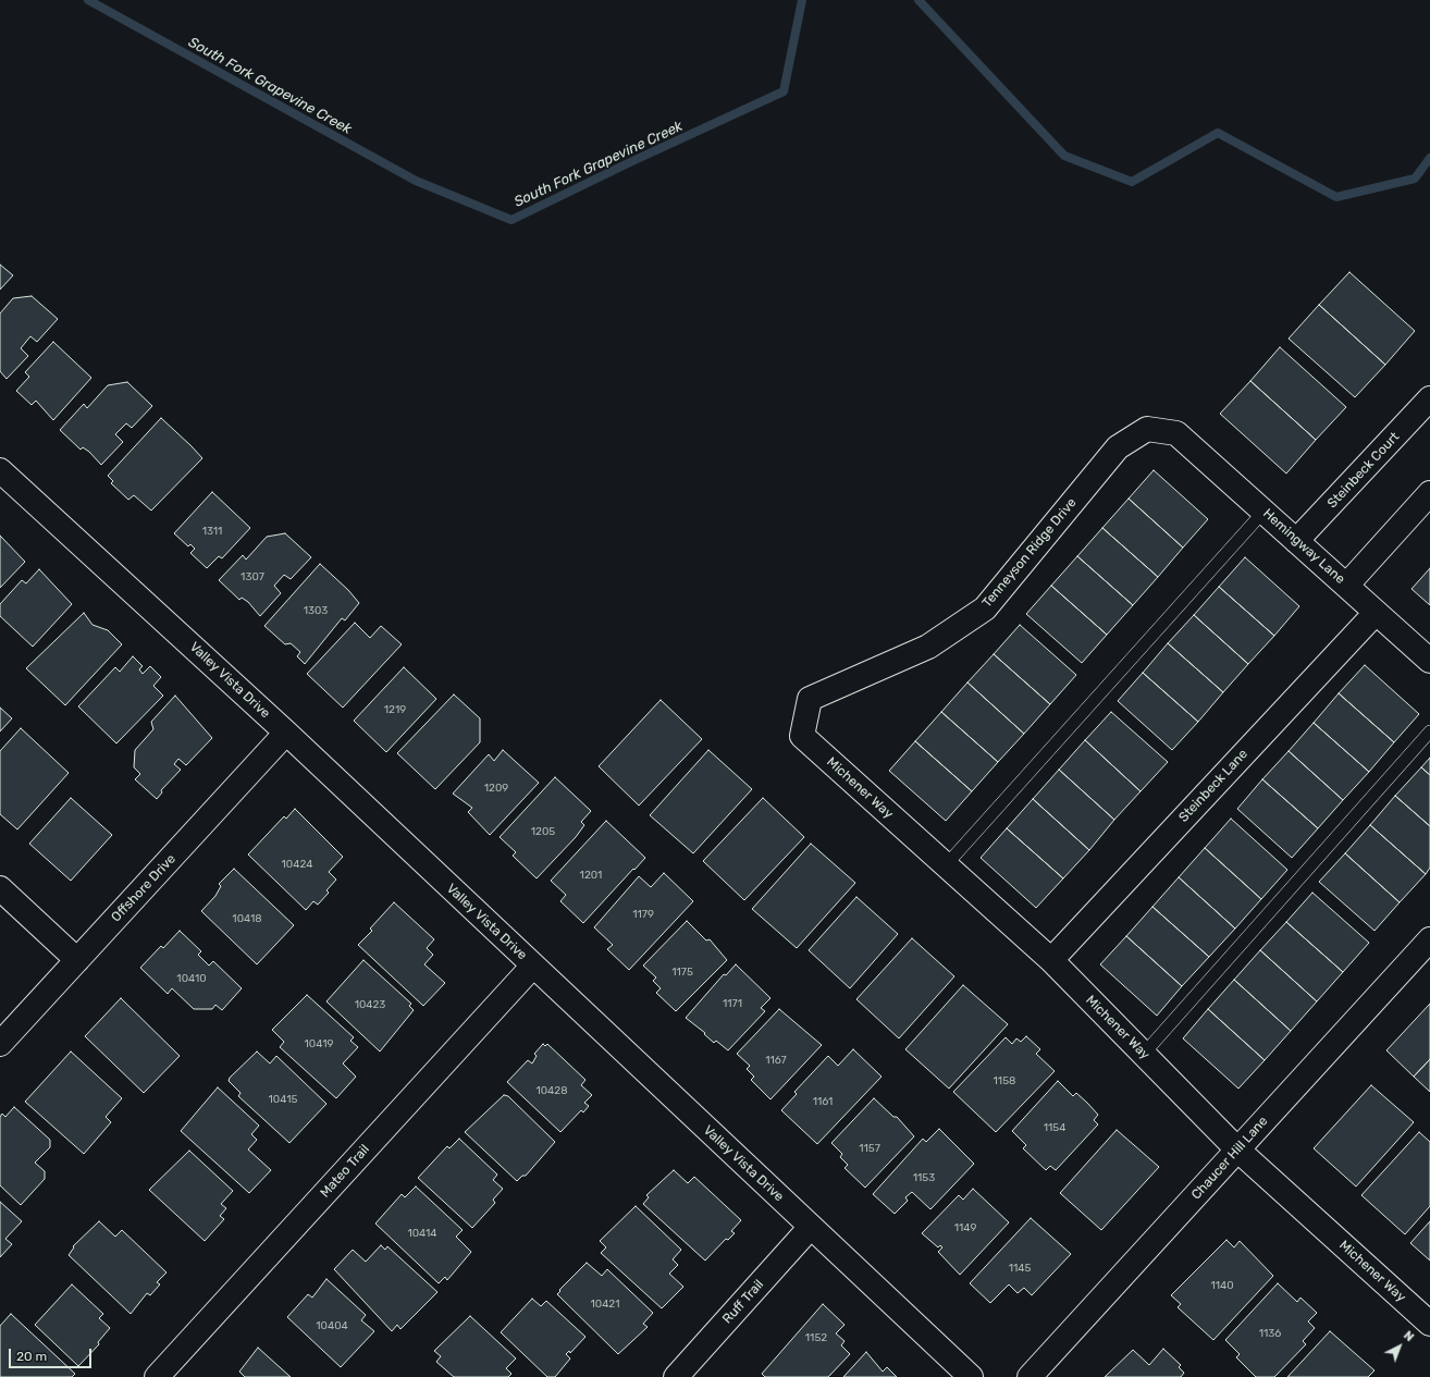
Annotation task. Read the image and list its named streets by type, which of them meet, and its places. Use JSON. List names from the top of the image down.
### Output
{
  "streets": {
    "street": [
      "Steinbeck Court",
      "Hemingway Lane",
      "Tenneyson Ridge Drive",
      "Valley Vista Drive",
      "Steinbeck Lane",
      "Michener Way",
      "Offshore Drive",
      "Chaucer Hill Lane",
      "Mateo Trail",
      "Ruff Trail"
    ]
  },
  "crossings": [
    ["Steinbeck Court", "Hemingway Lane"],
    ["Hemingway Lane", "Tenneyson Ridge Drive"],
    ["Hemingway Lane", "Steinbeck Lane"],
    ["Tenneyson Ridge Drive", "Michener Way"],
    ["Valley Vista Drive", "Offshore Drive"],
    ["Valley Vista Drive", "Mateo Trail"],
    ["Valley Vista Drive", "Ruff Trail"],
    ["Steinbeck Lane", "Michener Way"],
    ["Michener Way", "Chaucer Hill Lane"]
  ],
  "water": ["South Fork Grapevine Creek"],
  "house_numbers": [
    "1311",
    "1307",
    "1303",
    "1219",
    "1209",
    "1205",
    "10424",
    "1201",
    "1179",
    "10418",
    "1175",
    "10410",
    "1171",
    "10423",
    "10419",
    "1167",
    "1158",
    "10428",
    "10415",
    "1161",
    "1154",
    "1157",
    "1153",
    "1149",
    "10414",
    "1145",
    "1140",
    "10421",
    "10404",
    "1136",
    "1152"
  ],
  "scale_bar": "20 m",
  "north": "top right"
}
